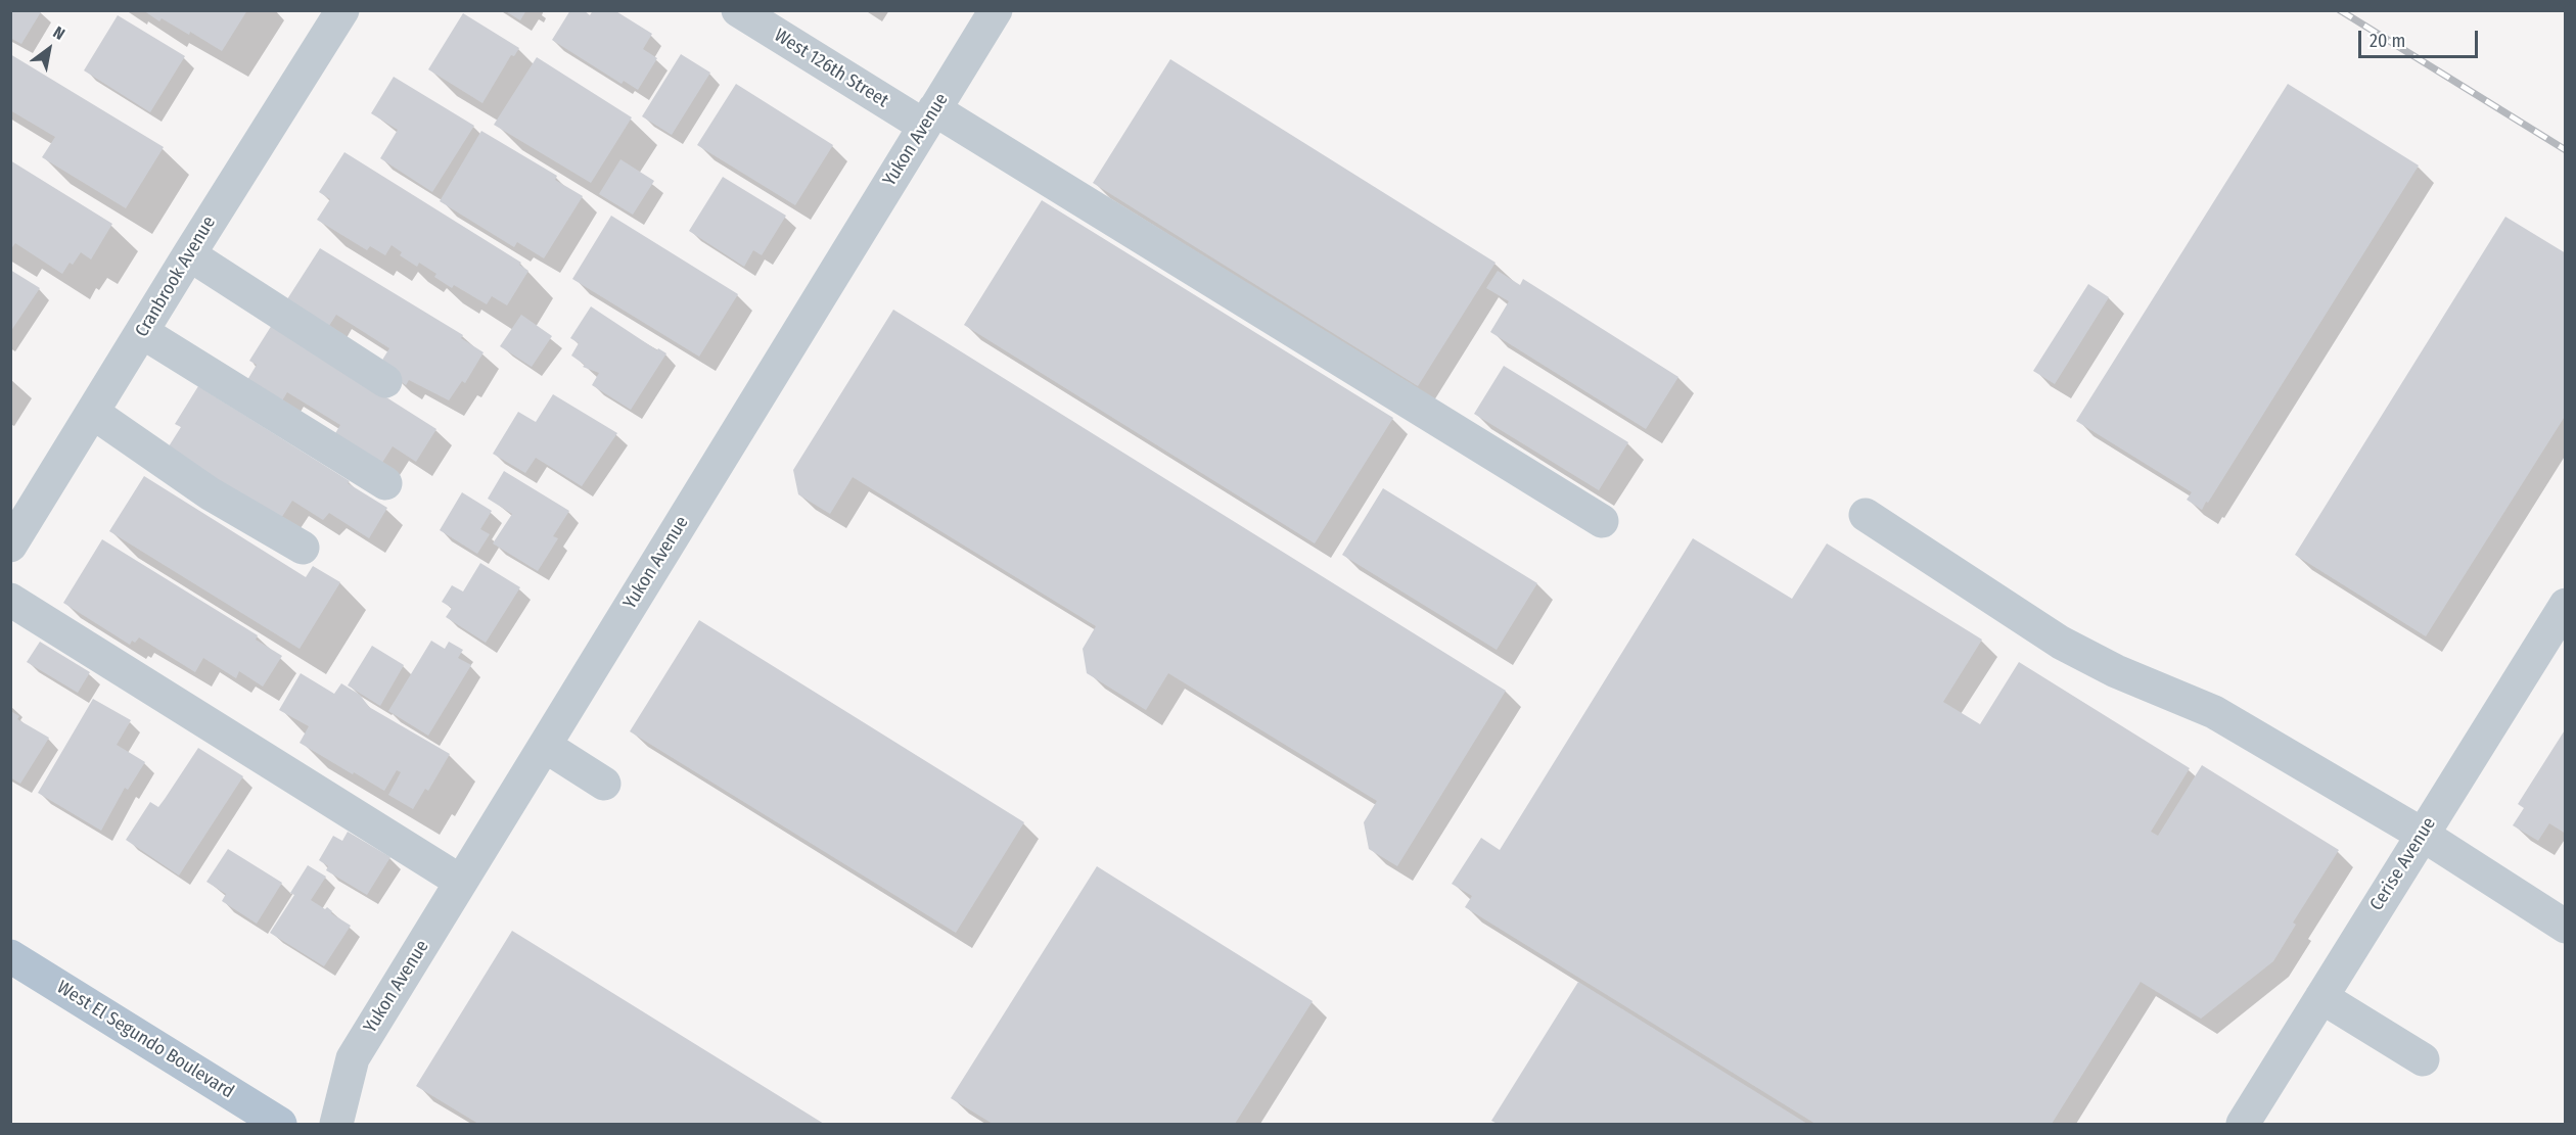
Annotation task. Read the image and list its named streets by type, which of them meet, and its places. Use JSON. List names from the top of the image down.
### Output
{
  "streets": {
    "main road": ["West El Segundo Boulevard"],
    "street": [
      "West 126th Street",
      "Yukon Avenue",
      "Cranbrook Avenue",
      "Cerise Avenue"
    ]
  },
  "crossings": [
    ["West 126th Street", "Yukon Avenue"]
  ],
  "scale_bar": "20 m",
  "north": "top right"
}
